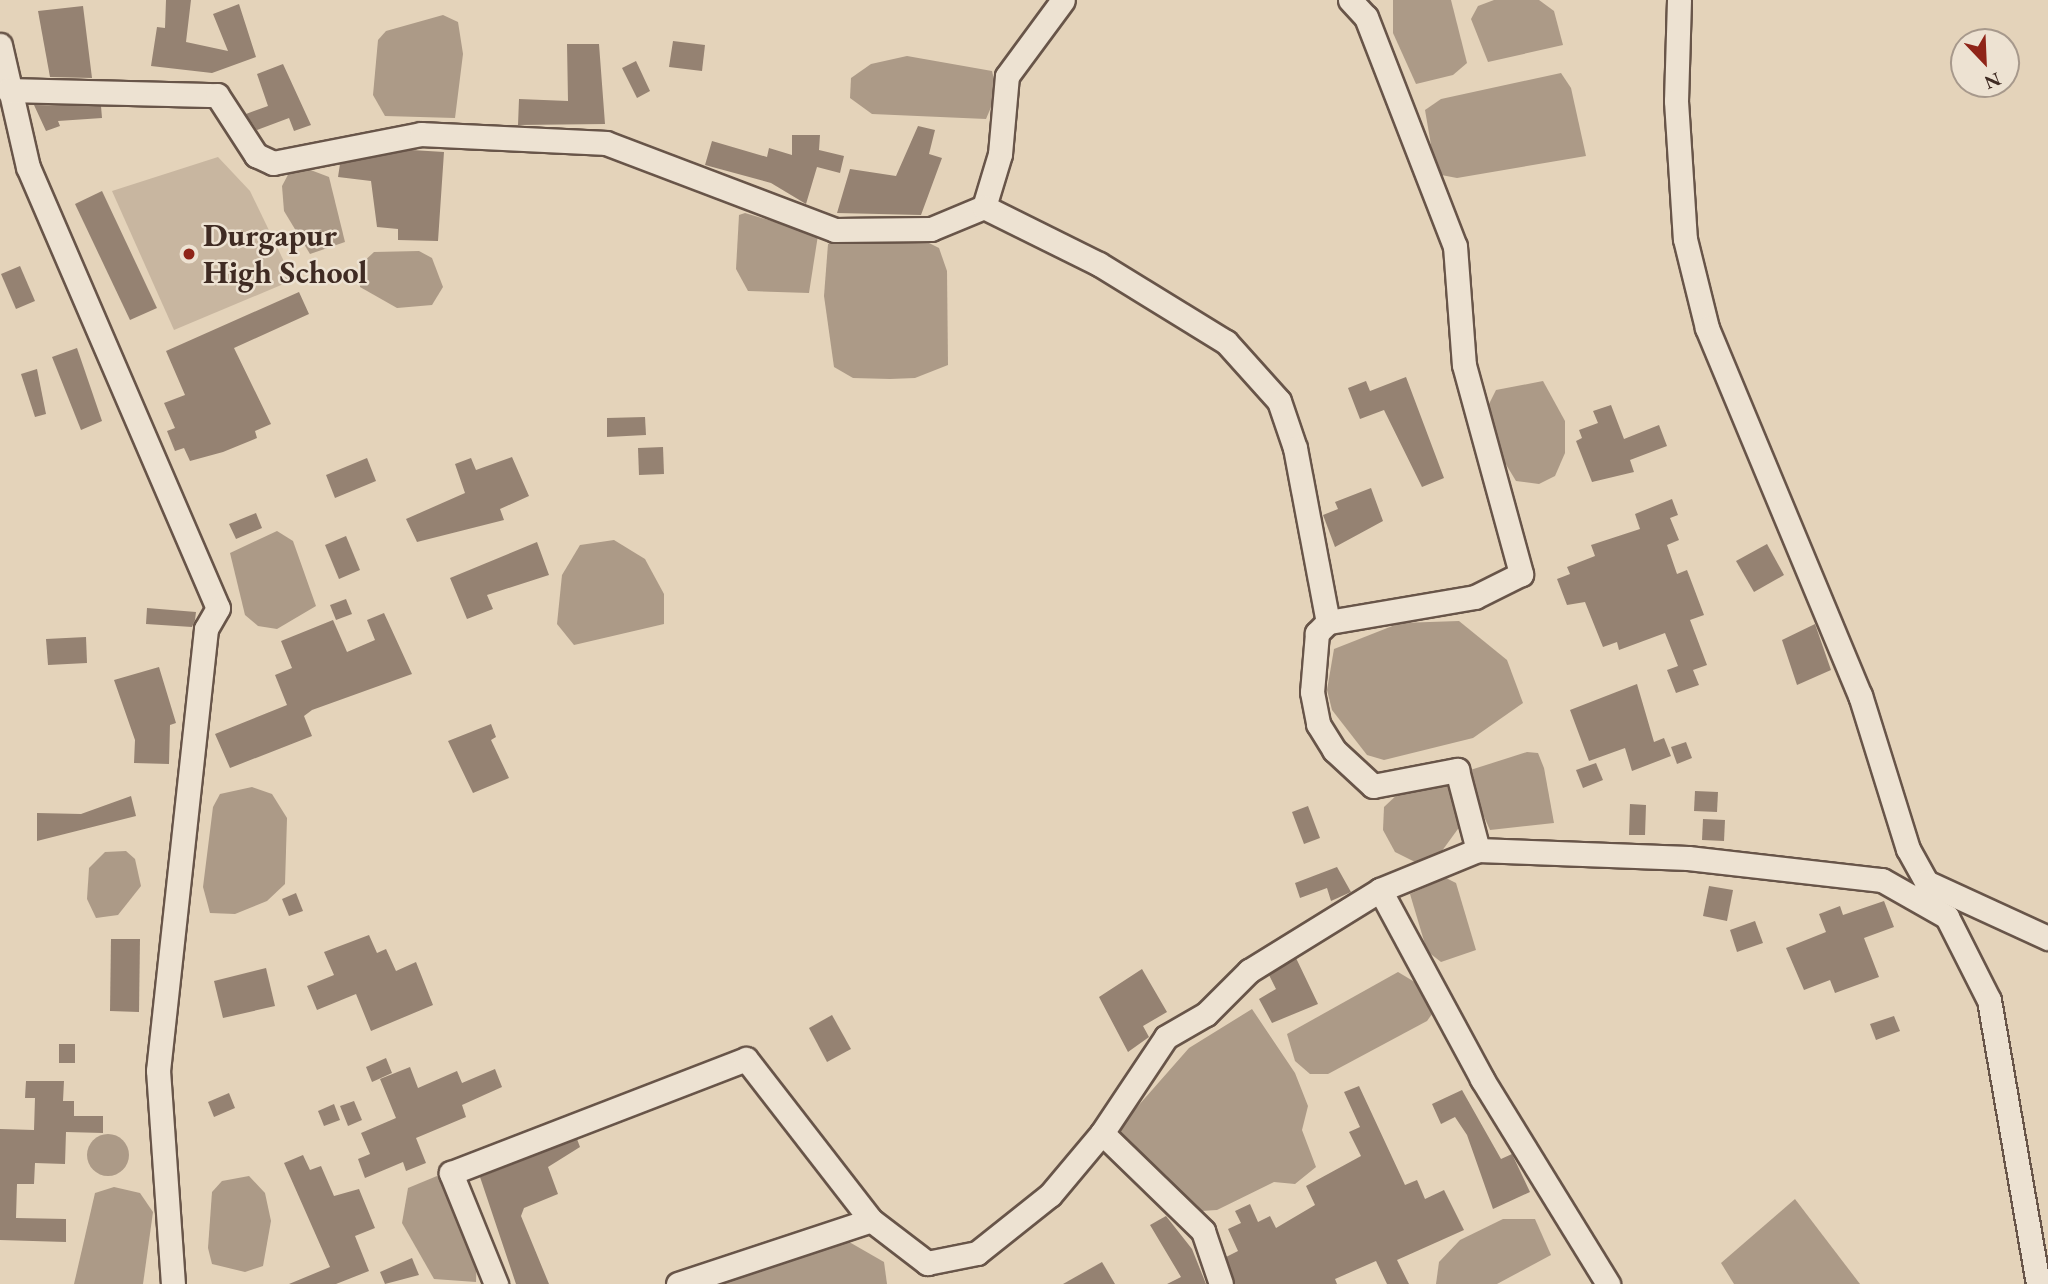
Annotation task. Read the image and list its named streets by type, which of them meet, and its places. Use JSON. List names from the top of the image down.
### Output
{
  "places": ["Durgapur High School"],
  "north": "bottom right"
}
